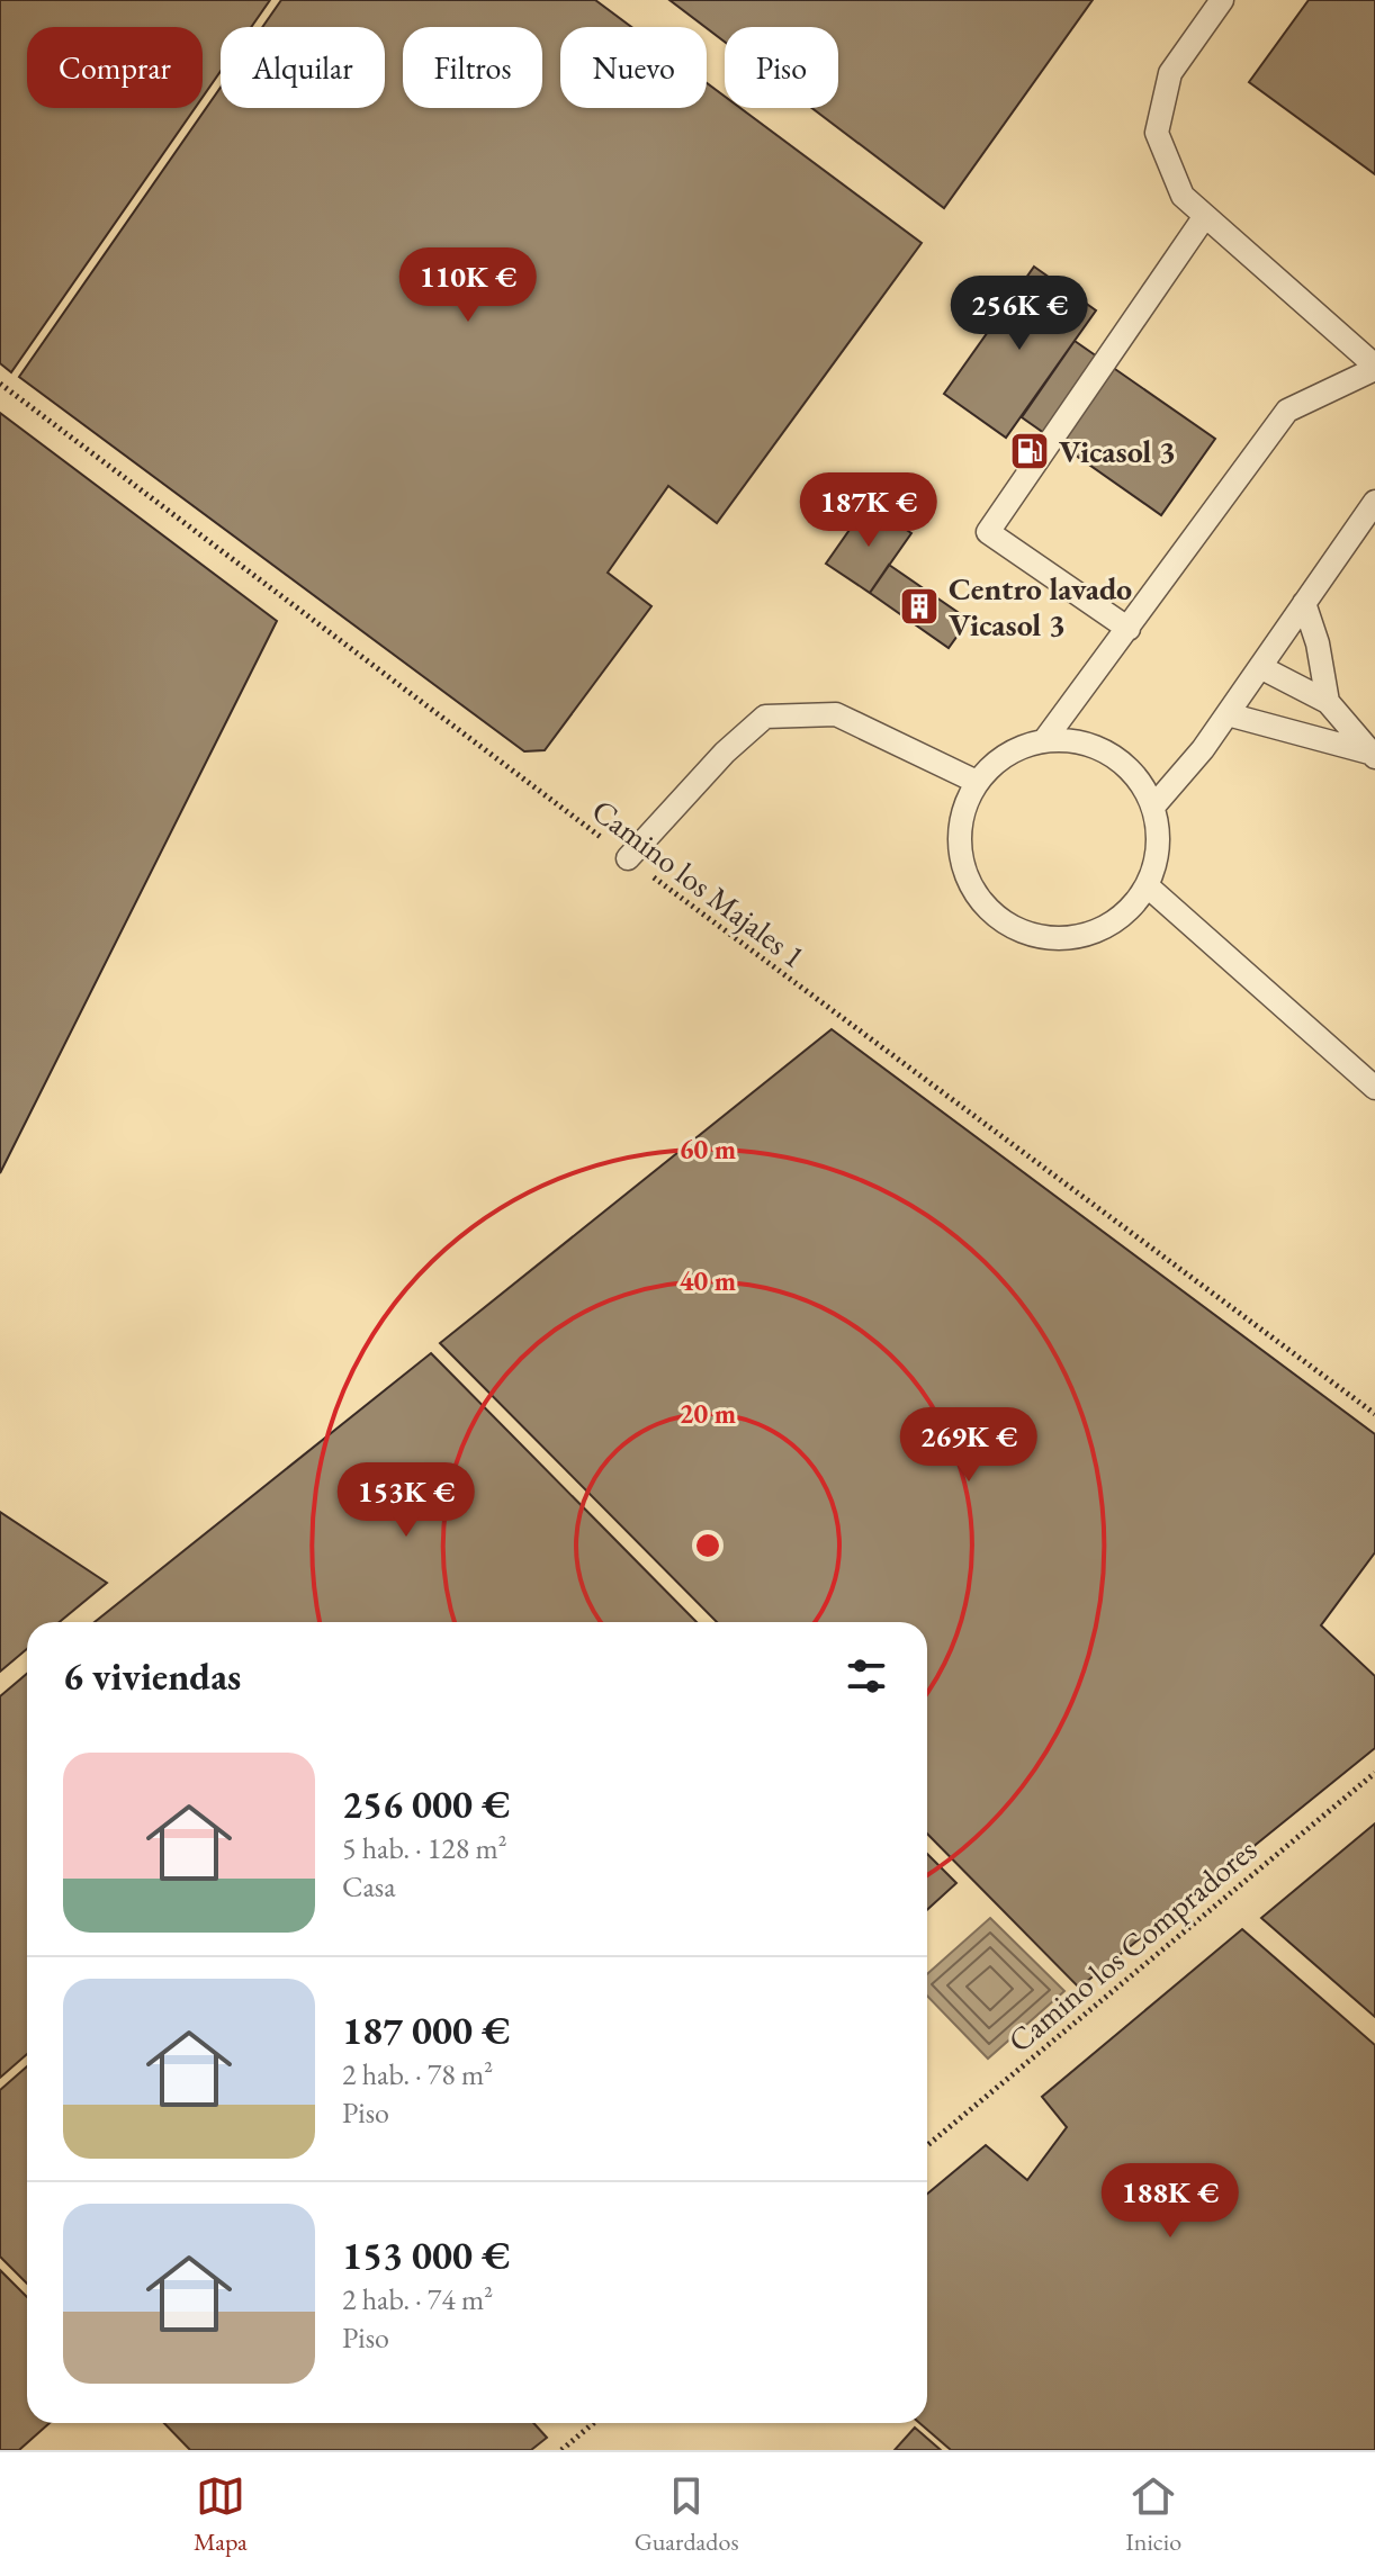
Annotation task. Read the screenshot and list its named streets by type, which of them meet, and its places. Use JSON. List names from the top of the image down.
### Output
{
  "streets": {
    "path": ["Camino los Majales 1", "Camino los Compradores"]
  },
  "places": {
    "fuel station": ["Vicasol 3"],
    "building": ["Centro lavado Vicasol 3"]
  },
  "page": {
    "chip": [
      "Comprar",
      "Alquilar",
      "Filtros",
      "Nuevo",
      "Piso"
    ],
    "price": [
      "110K €",
      "256K €",
      "187K €",
      "269K €",
      "153K €",
      "188K €"
    ],
    "heading": "6 viviendas",
    "list": [
      {
        "name": "256 000 €",
        "note": "5 hab. · 128 m² · Casa"
      },
      {
        "name": "187 000 €",
        "note": "2 hab. · 78 m² · Piso"
      },
      {
        "name": "153 000 €",
        "note": "2 hab. · 74 m² · Piso"
      }
    ],
    "tabs": ["Mapa", "Guardados", "Inicio"]
  },
  "rings": ["60 m", "40 m", "20 m"]
}
